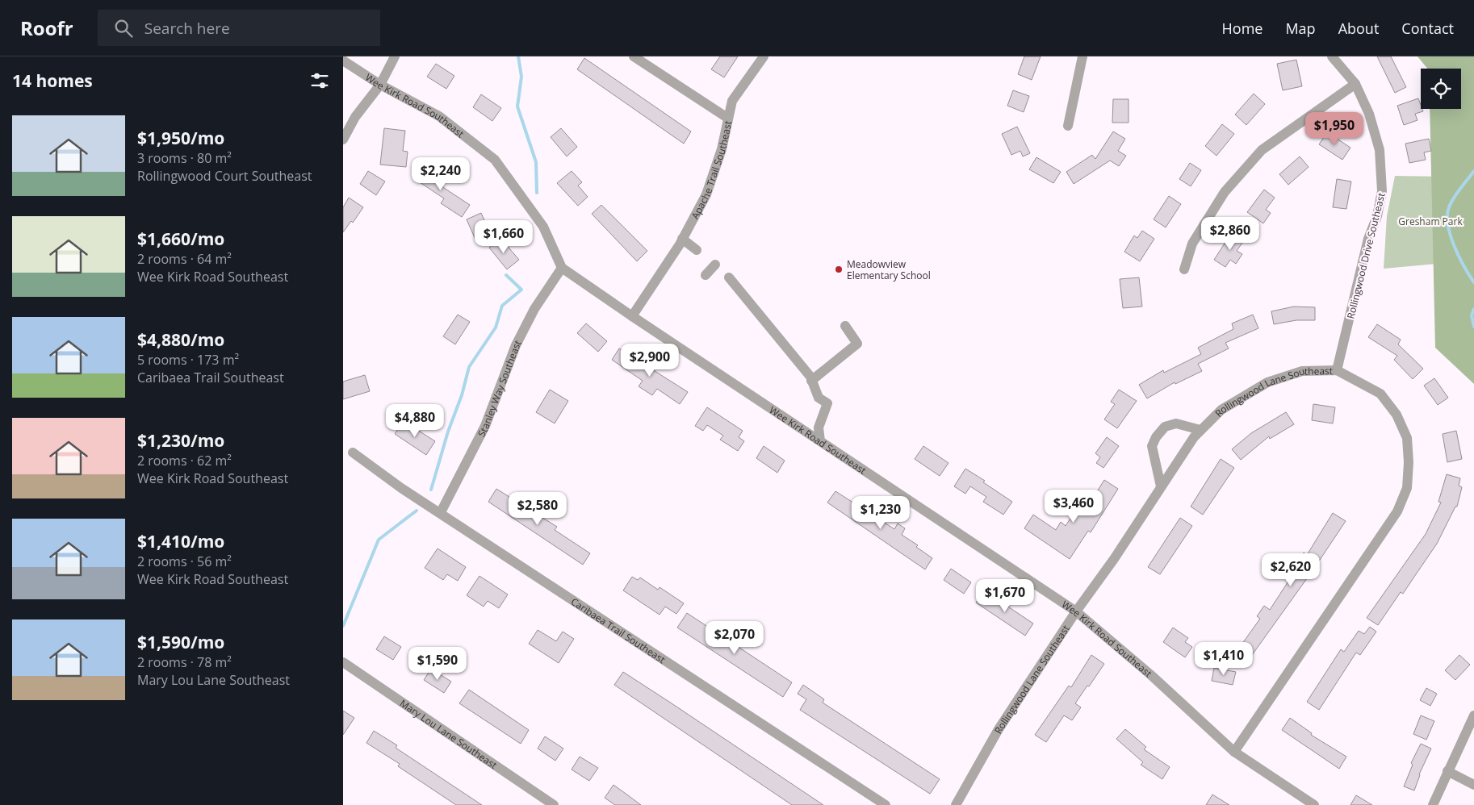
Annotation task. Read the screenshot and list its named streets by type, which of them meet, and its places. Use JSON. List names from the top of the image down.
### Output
{
  "streets": {
    "street": [
      "Wee Kirk Road Southeast",
      "Apache Trail Southeast",
      "Rollingwood Drive Southeast",
      "Stanley Way Southeast",
      "Rollingwood Lane Southeast",
      "Caribaea Trail Southeast",
      "Mary Lou Lane Southeast"
    ]
  },
  "crossings": [
    ["Wee Kirk Road Southeast", "Apache Trail Southeast"],
    ["Wee Kirk Road Southeast", "Stanley Way Southeast"],
    ["Wee Kirk Road Southeast", "Rollingwood Lane Southeast"],
    ["Rollingwood Drive Southeast", "Rollingwood Lane Southeast"],
    ["Stanley Way Southeast", "Caribaea Trail Southeast"]
  ],
  "parks": ["Gresham Park"],
  "places": ["Meadowview Elementary School"],
  "page": {
    "header": "Roofr",
    "search": "Search here",
    "nav": [
      "Home",
      "Map",
      "About",
      "Contact"
    ],
    "heading": "14 homes",
    "list": [
      {
        "name": "$1,950/mo",
        "note": "3 rooms · 80 m² · Rollingwood Court Southeast"
      },
      {
        "name": "$1,660/mo",
        "note": "2 rooms · 64 m² · Wee Kirk Road Southeast"
      },
      {
        "name": "$4,880/mo",
        "note": "5 rooms · 173 m² · Caribaea Trail Southeast"
      },
      {
        "name": "$1,230/mo",
        "note": "2 rooms · 62 m² · Wee Kirk Road Southeast"
      },
      {
        "name": "$1,410/mo",
        "note": "2 rooms · 56 m² · Wee Kirk Road Southeast"
      },
      {
        "name": "$1,590/mo",
        "note": "2 rooms · 78 m² · Mary Lou Lane Southeast"
      }
    ],
    "price": [
      "$1,950",
      "$2,240",
      "$2,860",
      "$1,660",
      "$2,900",
      "$4,880",
      "$3,460",
      "$2,580",
      "$1,230",
      "$2,620",
      "$1,670",
      "$2,070",
      "$1,410",
      "$1,590"
    ]
  }
}
